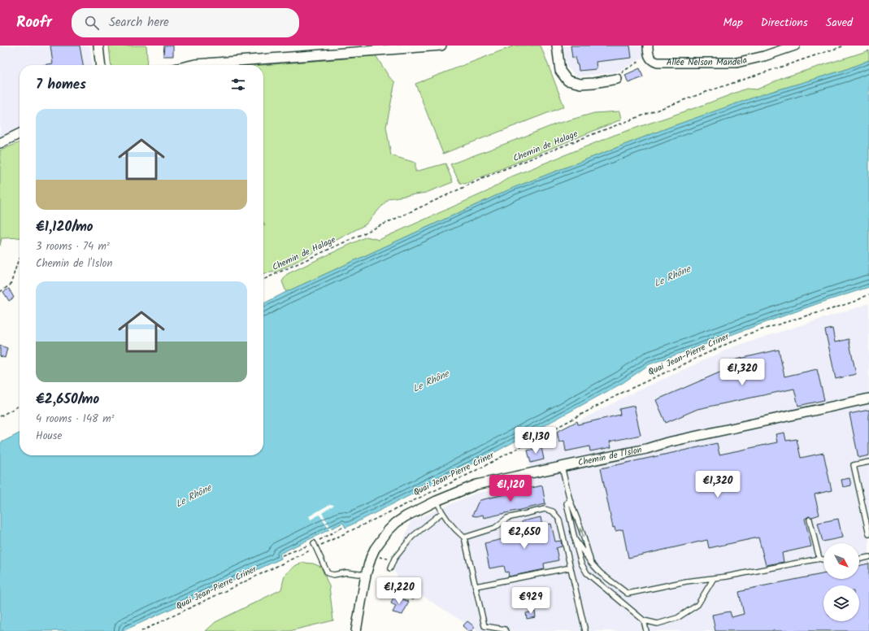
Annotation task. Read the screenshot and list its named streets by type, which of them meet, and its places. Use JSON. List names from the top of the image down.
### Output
{
  "streets": {
    "street": ["Allée Nelson Mandela", "Chemin de l'Islon"],
    "path": ["Chemin de Halage", "Quai Jean-Pierre Criner"]
  },
  "water": ["Le Rhône"],
  "north": "bottom right",
  "page": {
    "header": "Roofr",
    "search": "Search here",
    "nav": ["Map", "Directions", "Saved"],
    "heading": "7 homes",
    "list": [
      {
        "name": "€1,120/mo",
        "note": "3 rooms · 74 m² · Chemin de l'Islon"
      },
      {
        "name": "€2,650/mo",
        "note": "4 rooms · 148 m² · House"
      }
    ],
    "price": [
      "€1,320",
      "€1,130",
      "€1,320",
      "€1,120",
      "€2,650",
      "€1,220",
      "€929"
    ]
  }
}
